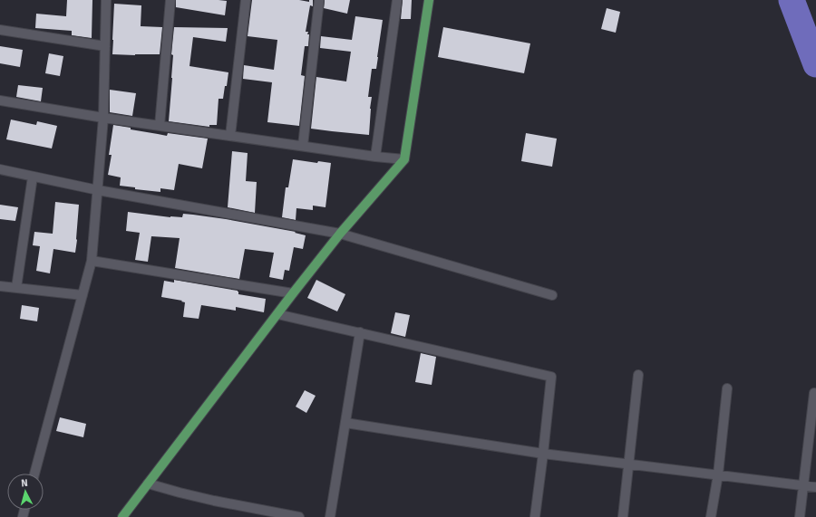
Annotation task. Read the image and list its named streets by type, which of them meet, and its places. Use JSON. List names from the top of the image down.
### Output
{
  "north": "top"
}
